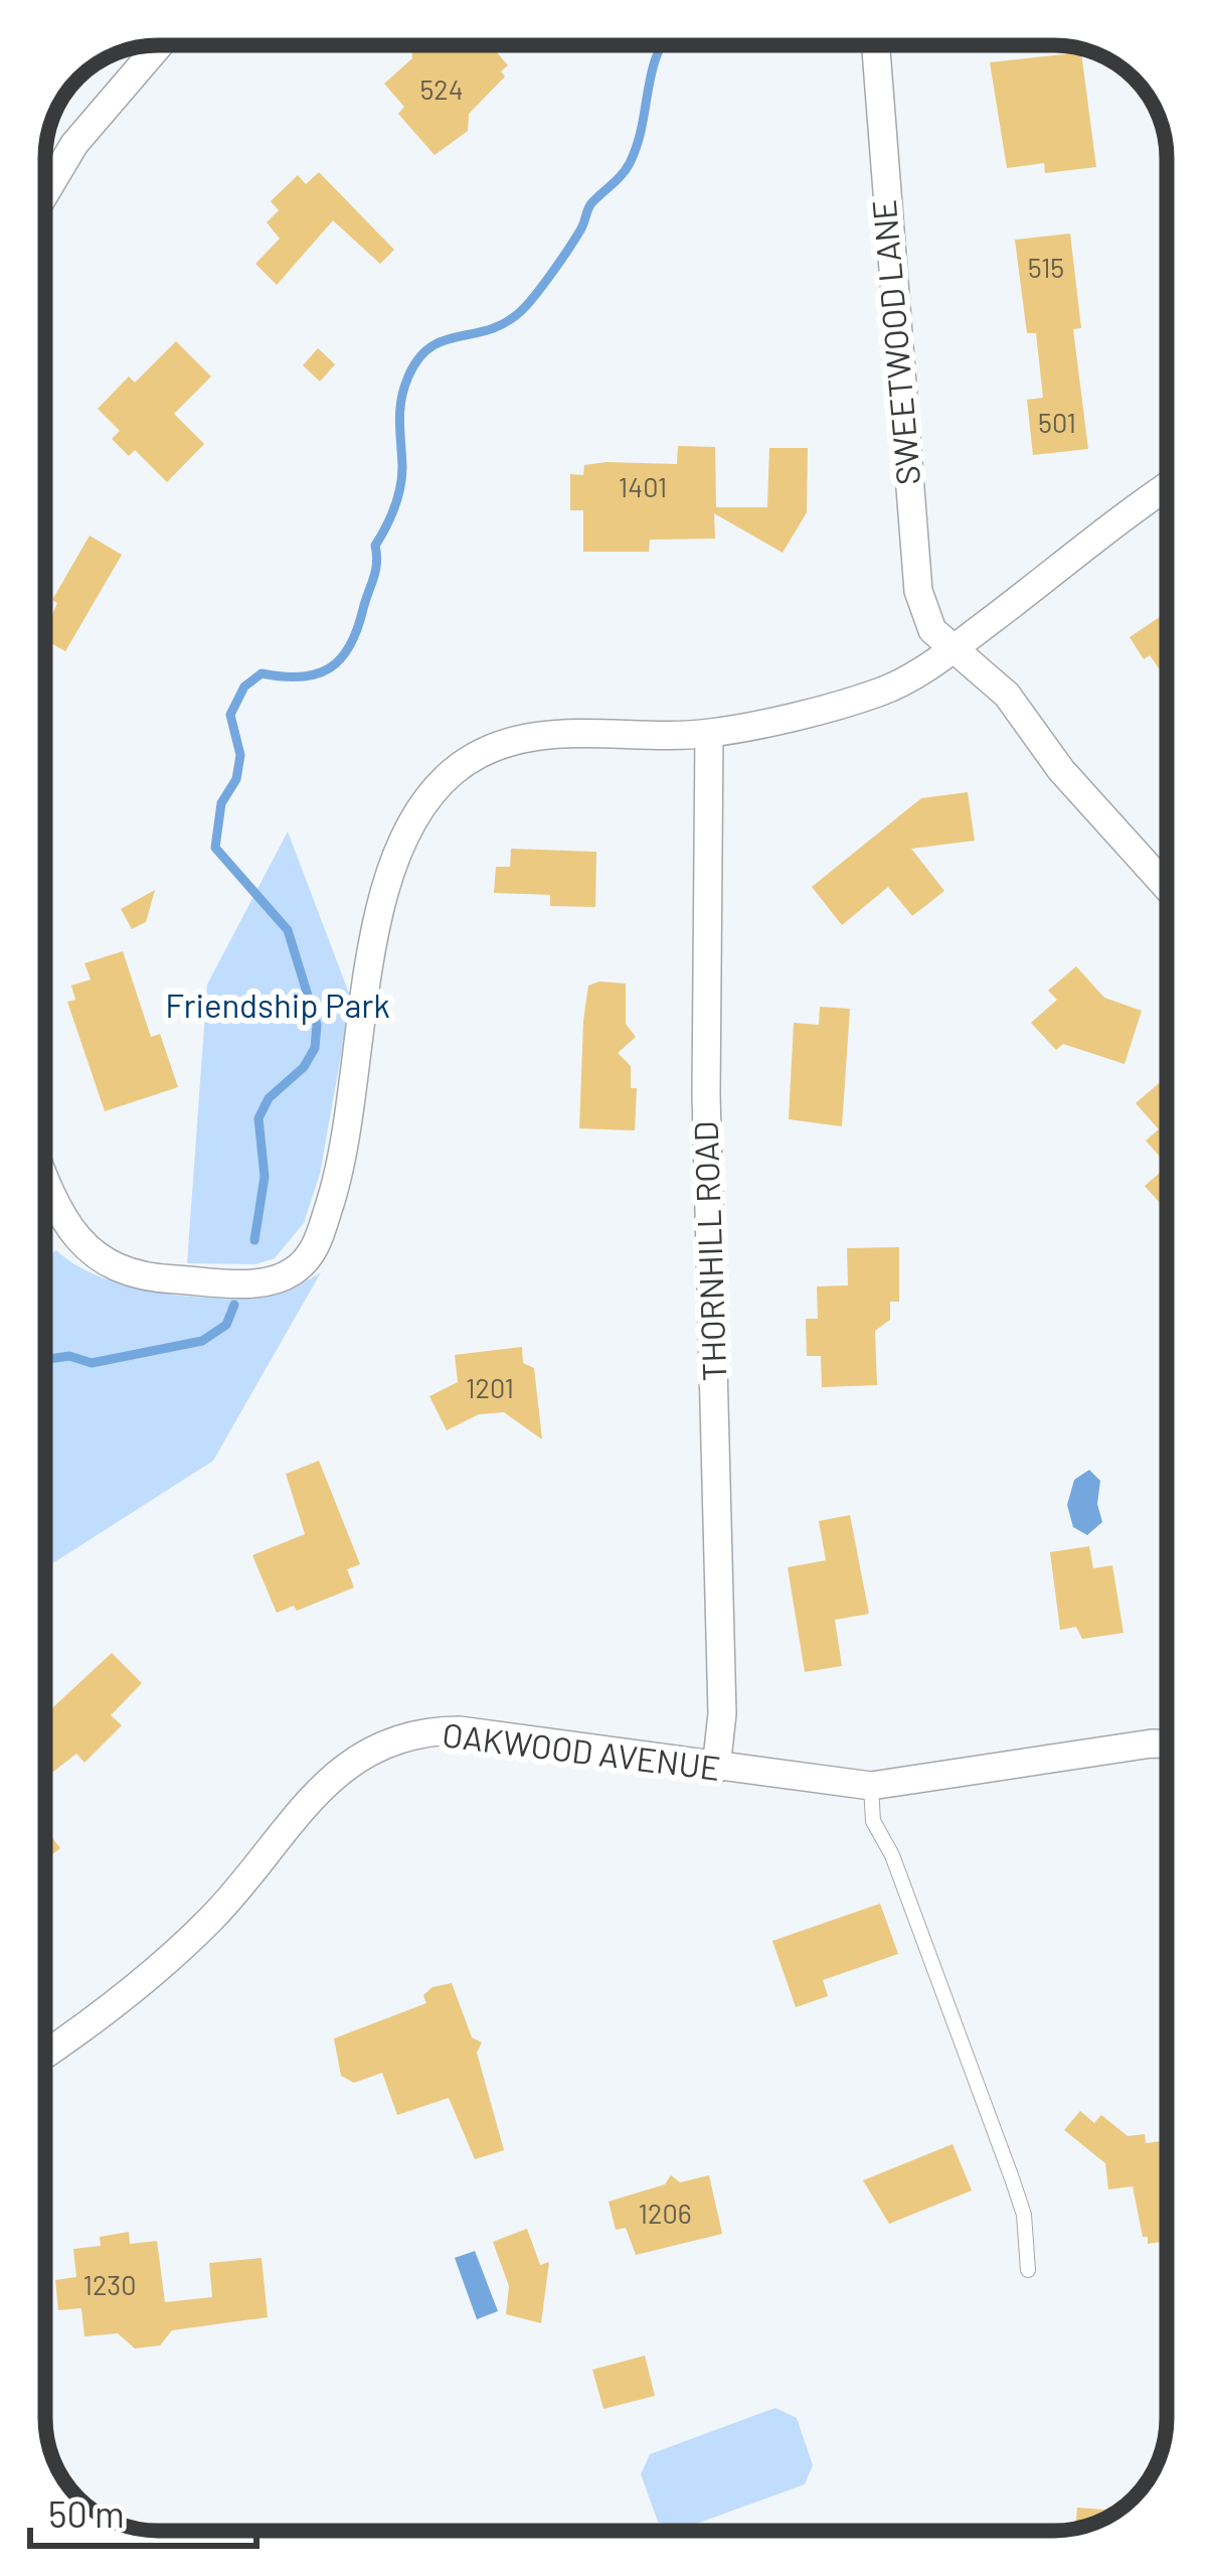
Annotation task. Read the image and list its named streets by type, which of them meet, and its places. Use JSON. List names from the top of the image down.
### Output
{
  "streets": {
    "street": ["SWEETWOOD LANE", "THORNHILL ROAD", "OAKWOOD AVENUE"]
  },
  "crossings": [
    ["THORNHILL ROAD", "OAKWOOD AVENUE"]
  ],
  "parks": ["Friendship Park"],
  "house_numbers": [
    "524",
    "515",
    "501",
    "1401",
    "1201",
    "1206",
    "1230"
  ],
  "scale_bar": "50 m"
}
